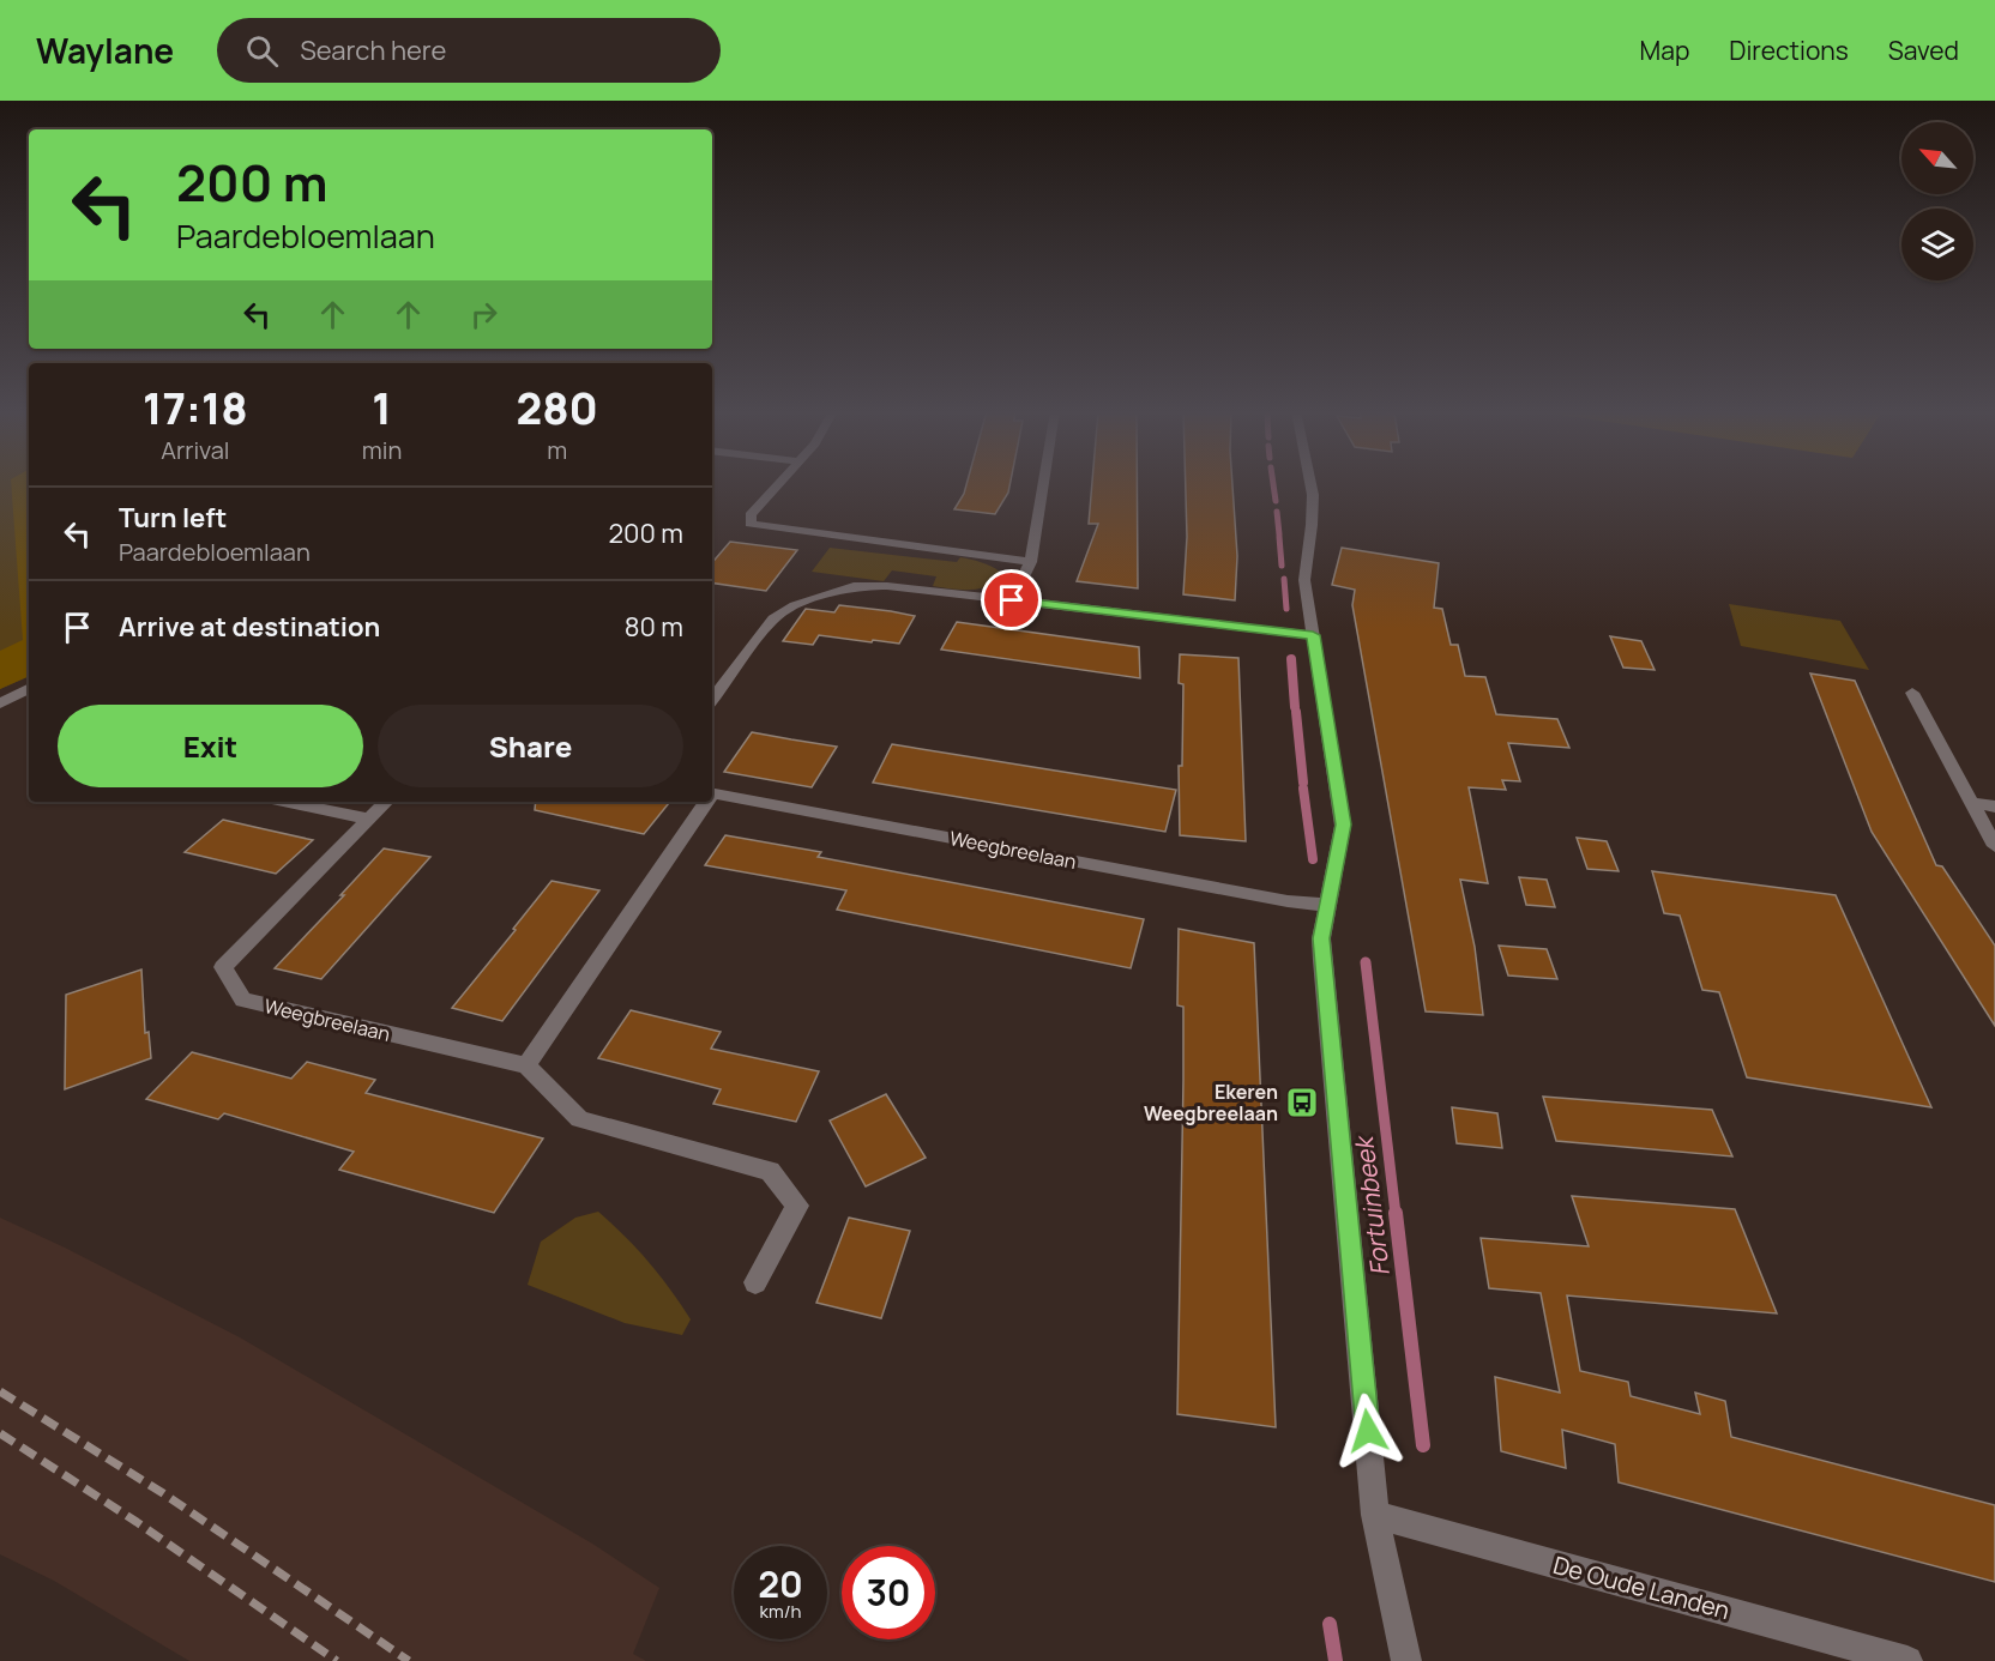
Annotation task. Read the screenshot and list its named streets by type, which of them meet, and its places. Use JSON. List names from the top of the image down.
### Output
{
  "streets": {
    "street": ["Weegbreelaan", "De Oude Landen"]
  },
  "water": ["Fortuinbeek"],
  "places": {
    "bus stop": ["Ekeren Weegbreelaan"]
  },
  "north": "top left",
  "page": {
    "header": "Waylane",
    "search": "Search here",
    "nav": ["Map", "Directions", "Saved"],
    "turn": ["200 m", "Paardebloemlaan"],
    "eta": [
      "17:18",
      "Arrival",
      "1",
      "min",
      "280",
      "m"
    ],
    "list": [
      {
        "name": "Turn left",
        "note": "Paardebloemlaan",
        "value": "200 m"
      },
      {
        "name": "Arrive at destination",
        "value": "80 m"
      }
    ],
    "buttons": ["Exit", "Share"],
    "speed": "20 km/h",
    "limit": "30"
  }
}
